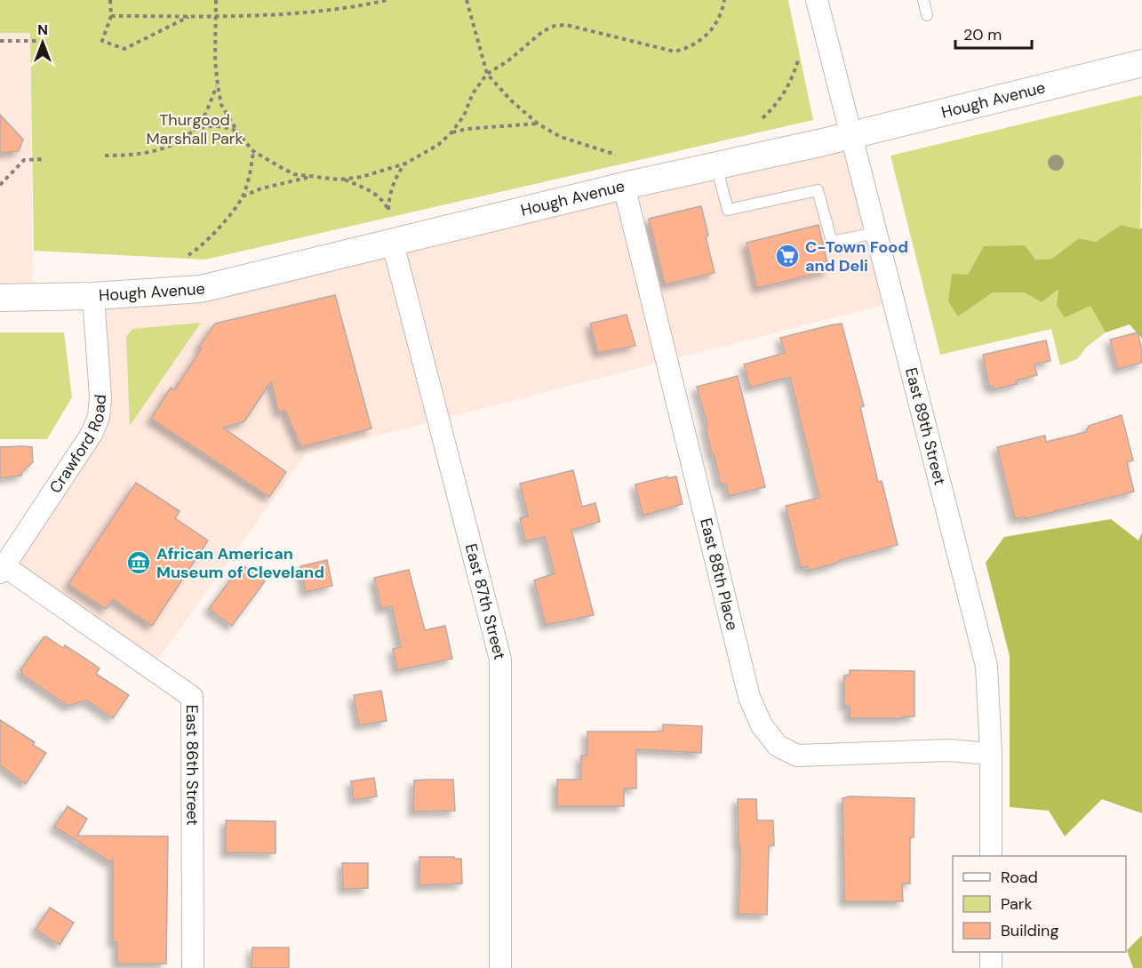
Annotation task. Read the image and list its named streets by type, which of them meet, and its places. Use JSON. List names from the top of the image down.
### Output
{
  "streets": {
    "street": [
      "Hough Avenue",
      "East 89th Street",
      "Crawford Road",
      "East 88th Place",
      "East 87th Street",
      "East 86th Street"
    ]
  },
  "crossings": [
    ["Hough Avenue", "East 89th Street"],
    ["Hough Avenue", "Crawford Road"],
    ["Hough Avenue", "East 88th Place"],
    ["Hough Avenue", "East 87th Street"],
    ["East 89th Street", "East 88th Place"],
    ["Crawford Road", "East 86th Street"]
  ],
  "parks": ["Thurgood Marshall Park"],
  "places": {
    "supermarket": ["C-Town Food and Deli"],
    "museum": ["African American Museum of Cleveland"]
  },
  "legend": ["Road", "Park", "Building"],
  "scale_bar": "20 m",
  "north": "top"
}
